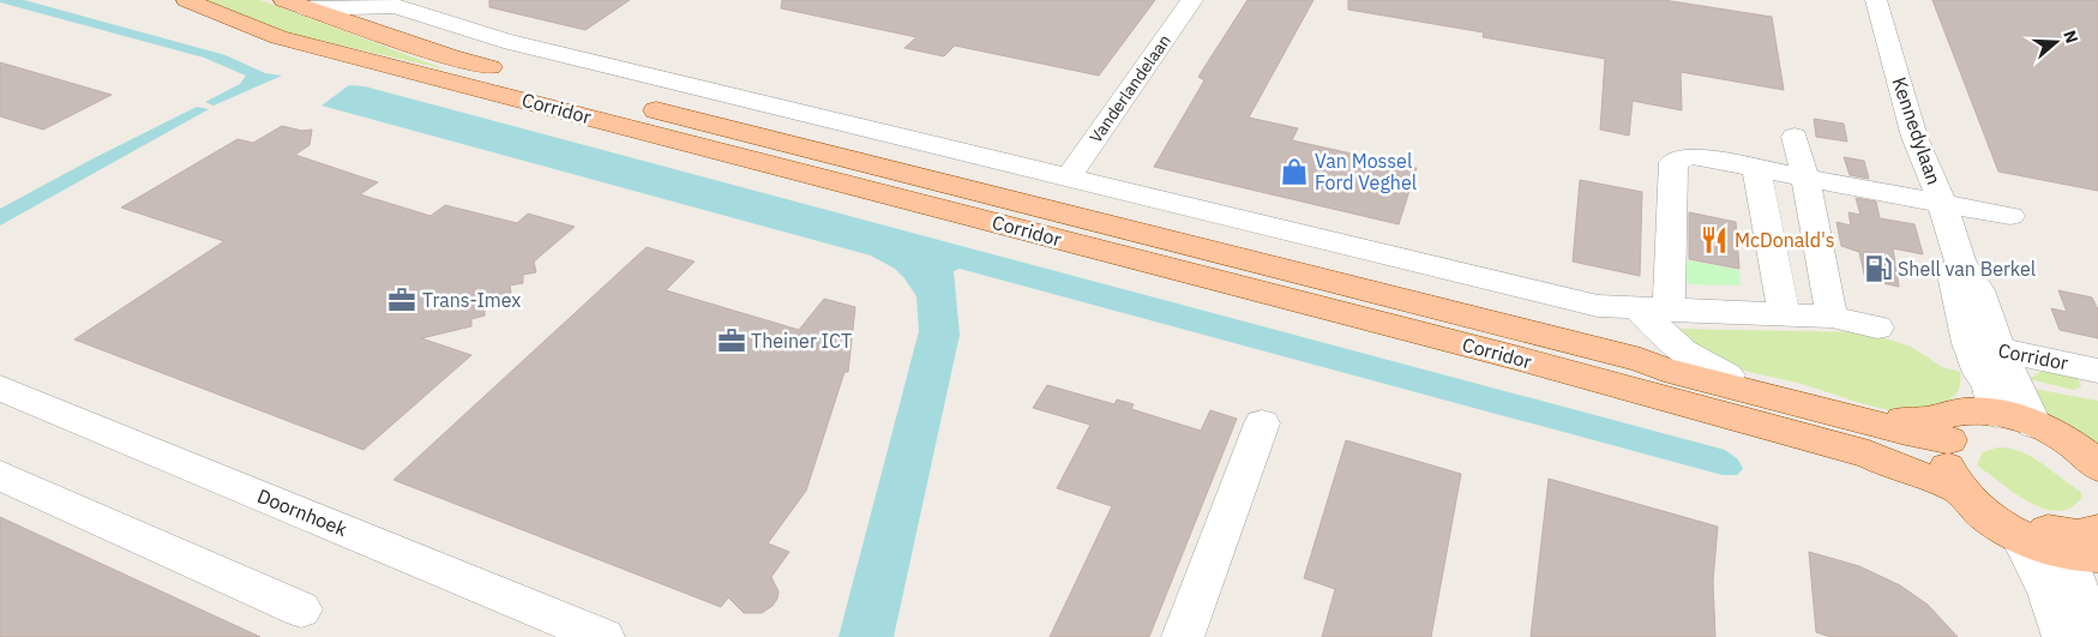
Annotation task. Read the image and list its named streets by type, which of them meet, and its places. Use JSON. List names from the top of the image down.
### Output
{
  "streets": {
    "main road": ["Corridor"],
    "street": ["Vanderlandelaan", "Kennedylaan", "Doornhoek"]
  },
  "crossings": [
    ["Vanderlandelaan", "Corridor"],
    ["Corridor", "Kennedylaan"]
  ],
  "places": {
    "shop": ["Van Mossel Ford Veghel"],
    "restaurant": ["McDonald's"],
    "fuel station": ["Shell van Berkel"],
    "office": ["Trans-Imex", "Theiner ICT"]
  },
  "north": "right"
}
